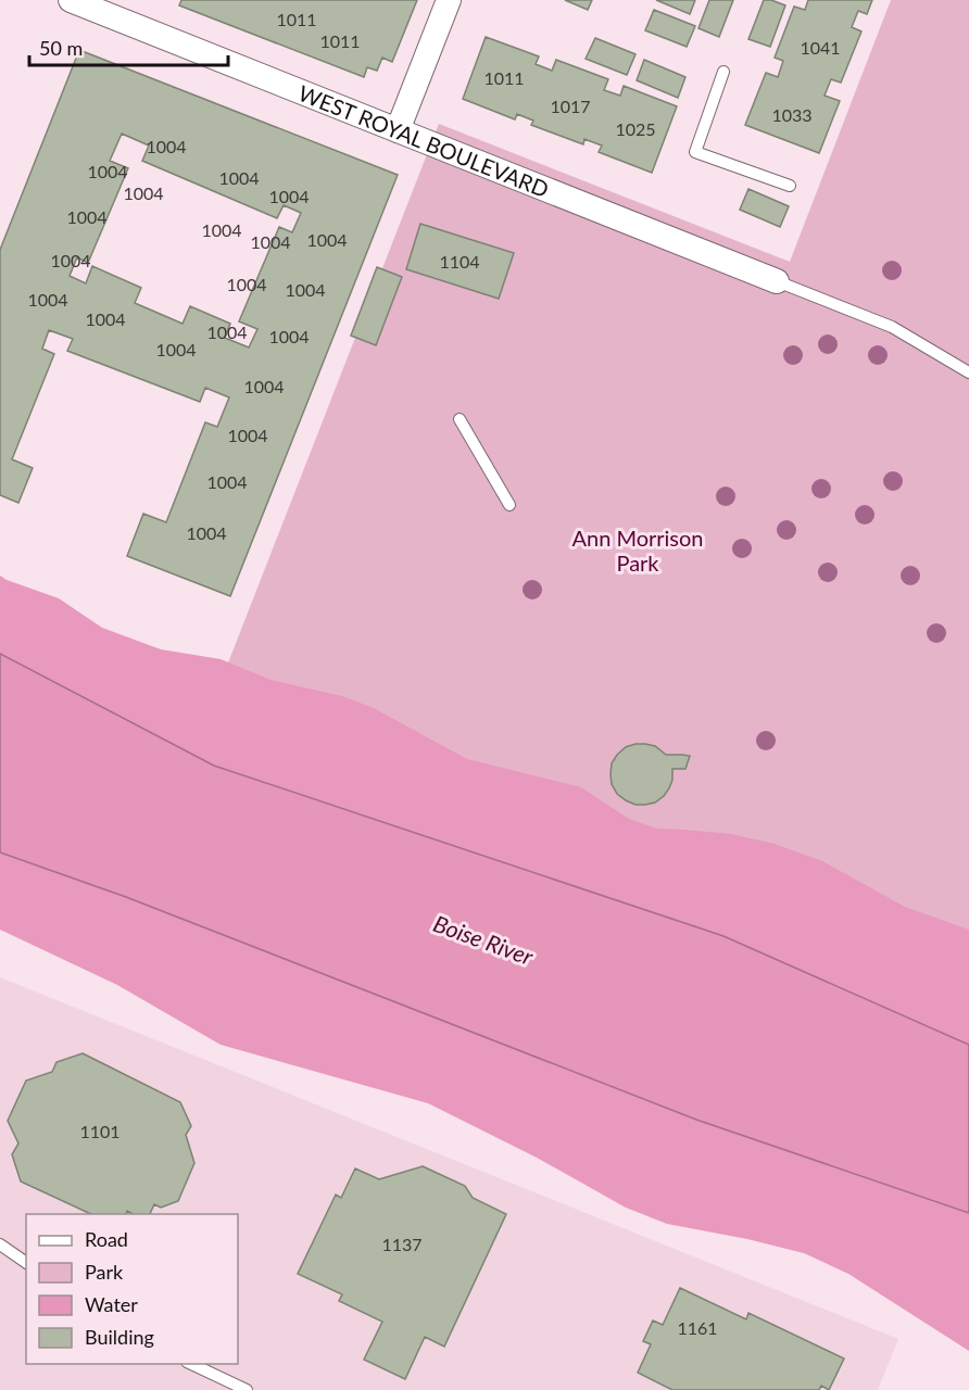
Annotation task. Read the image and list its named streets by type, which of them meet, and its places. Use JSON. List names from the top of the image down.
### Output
{
  "streets": {
    "street": ["WEST ROYAL BOULEVARD"]
  },
  "water": ["Boise River"],
  "parks": ["Ann Morrison Park"],
  "house_numbers": [
    "1011",
    "1011",
    "1041",
    "1011",
    "1017",
    "1033",
    "1025",
    "1004",
    "1004",
    "1004",
    "1004",
    "1004",
    "1004",
    "1004",
    "1004",
    "1004",
    "1004",
    "1104",
    "1004",
    "1004",
    "1004",
    "1004",
    "1004",
    "1004",
    "1004",
    "1004",
    "1004",
    "1004",
    "1004",
    "1101",
    "1137",
    "1161"
  ],
  "legend": [
    "Road",
    "Park",
    "Water",
    "Building"
  ],
  "scale_bar": "50 m"
}
